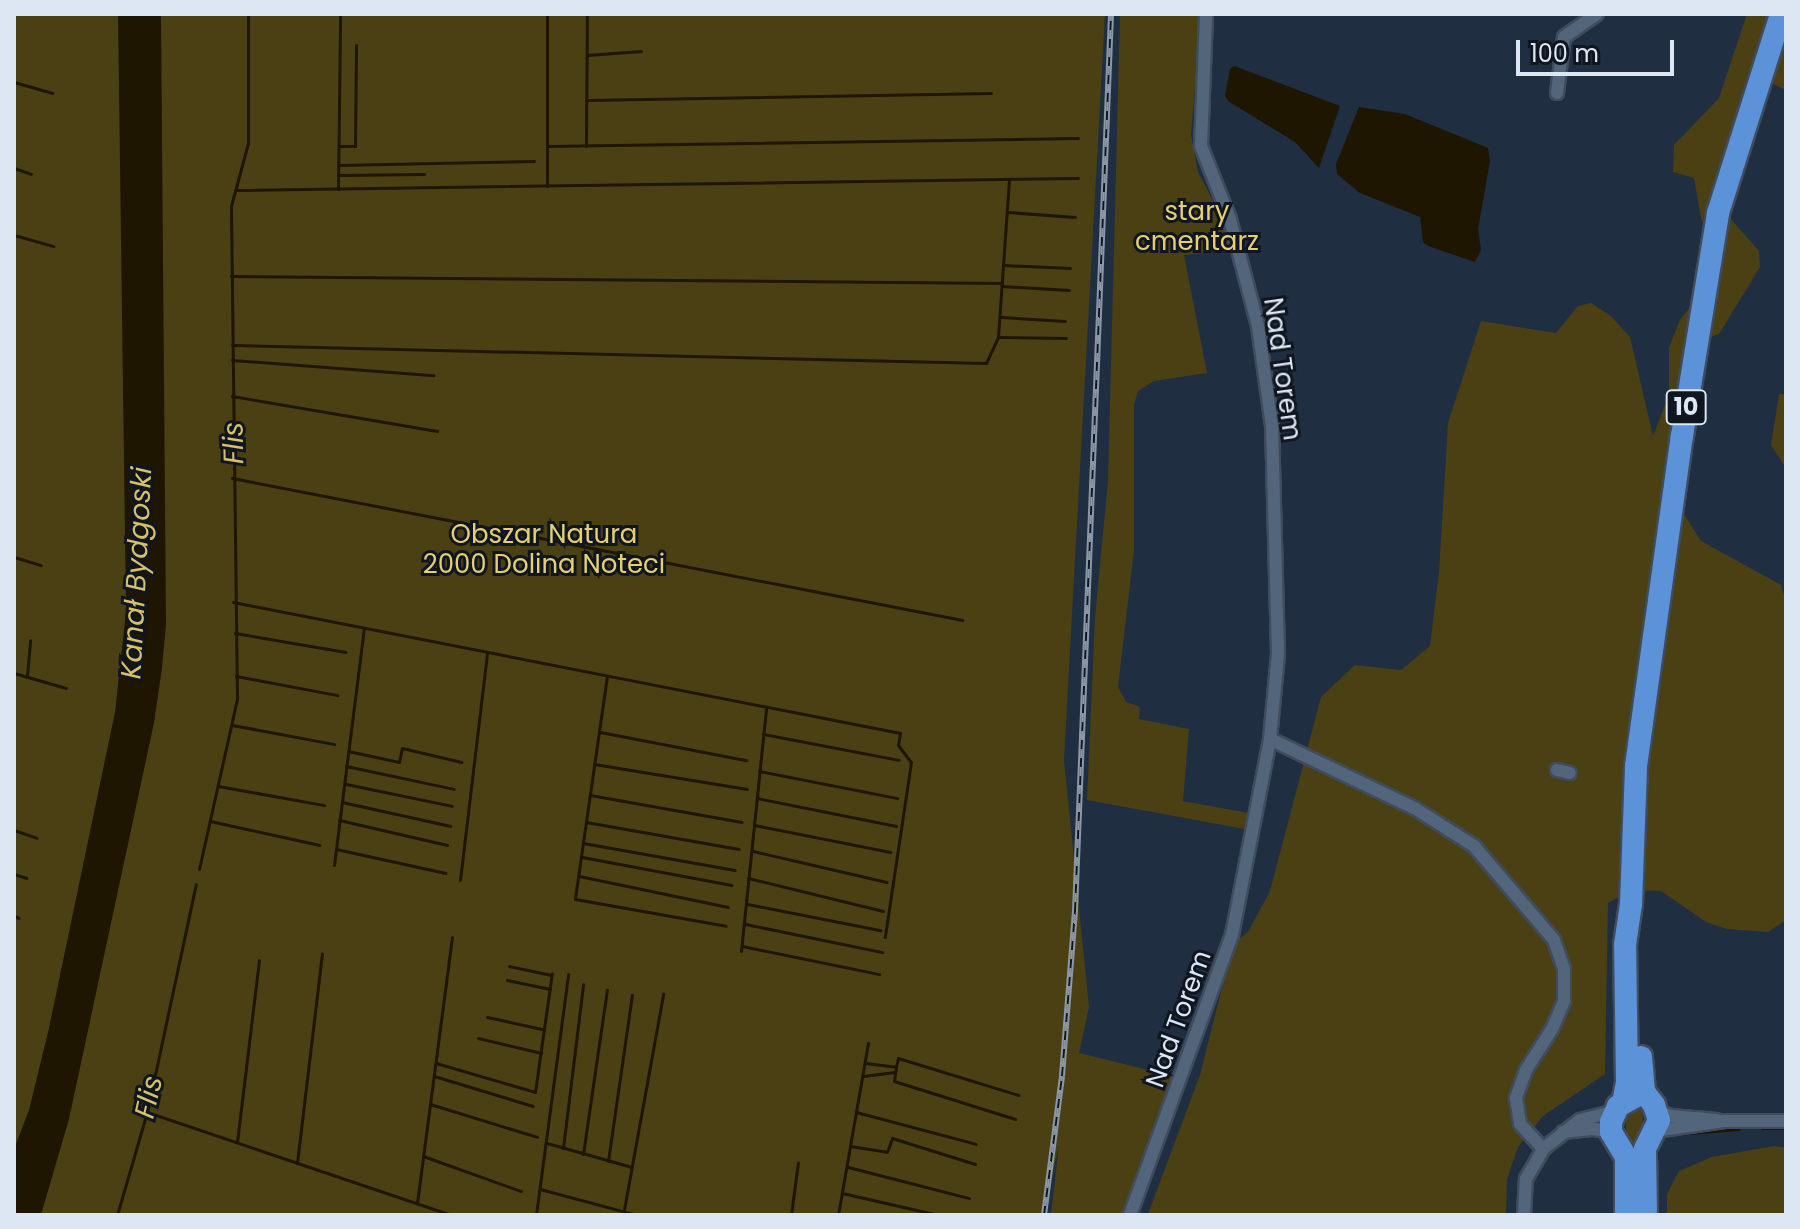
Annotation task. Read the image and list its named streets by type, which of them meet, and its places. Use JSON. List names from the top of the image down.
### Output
{
  "streets": {
    "highway": ["10"],
    "street": ["Nad Torem"]
  },
  "water": ["Flis", "Kanał Bydgoski"],
  "parks": ["stary cmentarz", "Obszar Natura 2000 Dolina Noteci"],
  "scale_bar": "100 m"
}
